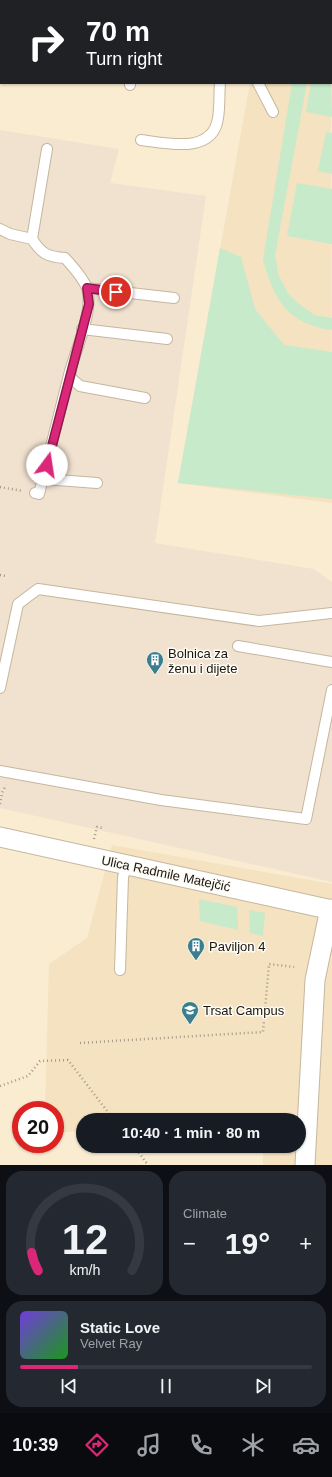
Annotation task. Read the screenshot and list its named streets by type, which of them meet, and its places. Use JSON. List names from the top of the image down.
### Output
{
  "streets": {
    "street": ["Ulica Radmile Matejčić"]
  },
  "places": {
    "building": ["Bolnica za ženu i dijete", "Paviljon 4"],
    "school or university": ["Trsat Campus"]
  },
  "page": {
    "turn": ["70 m", "Turn right"],
    "limit": "20",
    "trip": "10:40 · 1 min · 80 m",
    "tile": "Climate",
    "heat": ["−", "19°", "+"],
    "song": ["Static Love", "Velvet Ray"],
    "tabs": "10:39",
    "gauge": ["12", "km/h"]
  }
}
